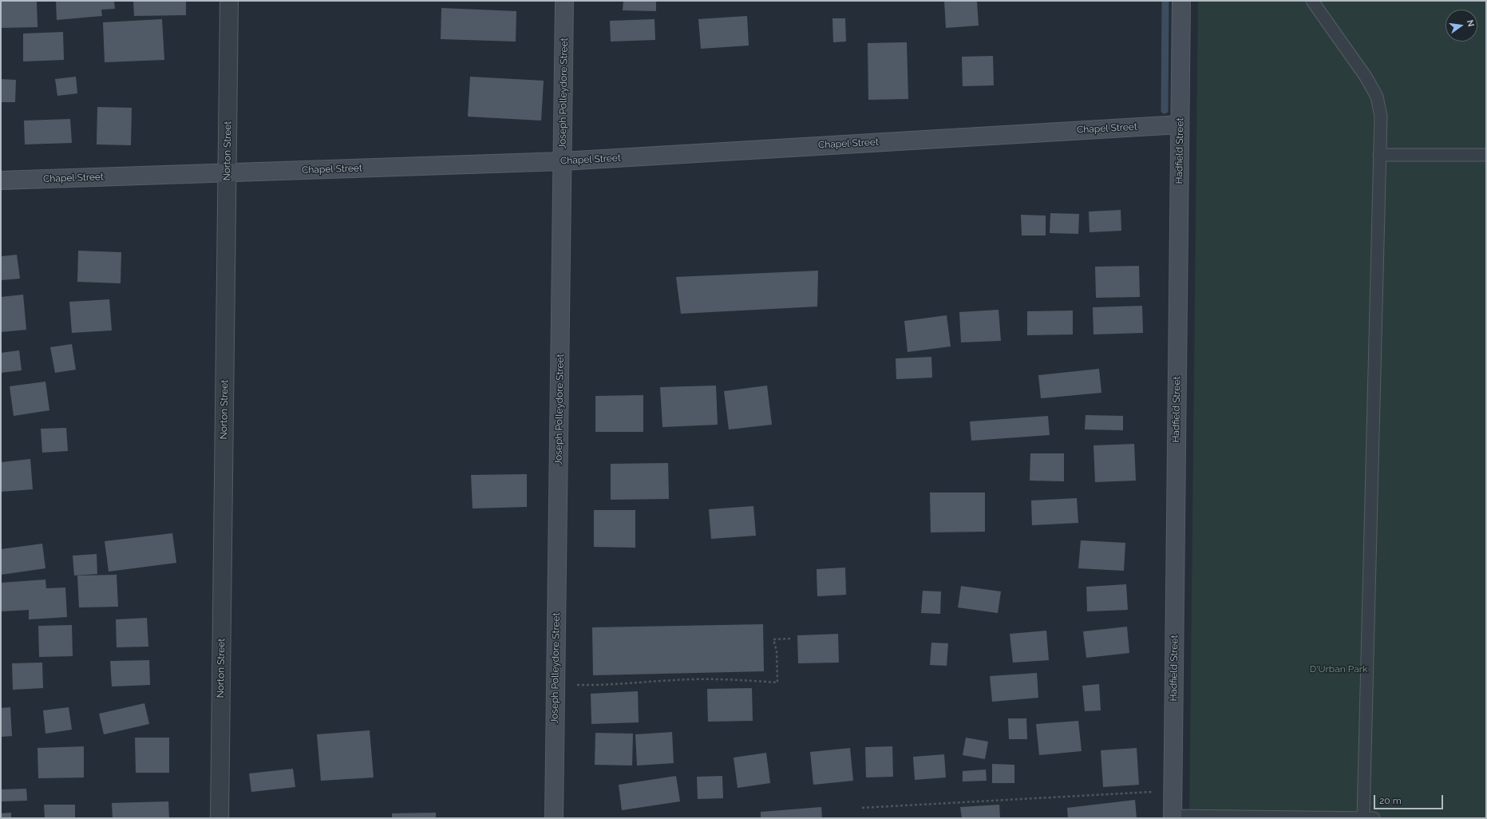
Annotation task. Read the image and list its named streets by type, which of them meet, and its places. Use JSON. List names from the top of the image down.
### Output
{
  "streets": {
    "street": [
      "Joseph Polleydore Street",
      "Chapel Street",
      "Norton Street",
      "Hadfield Street"
    ]
  },
  "crossings": [
    ["Joseph Polleydore Street", "Chapel Street"],
    ["Chapel Street", "Norton Street"],
    ["Chapel Street", "Hadfield Street"]
  ],
  "parks": ["D'Urban Park"],
  "scale_bar": "20 m",
  "north": "right"
}
